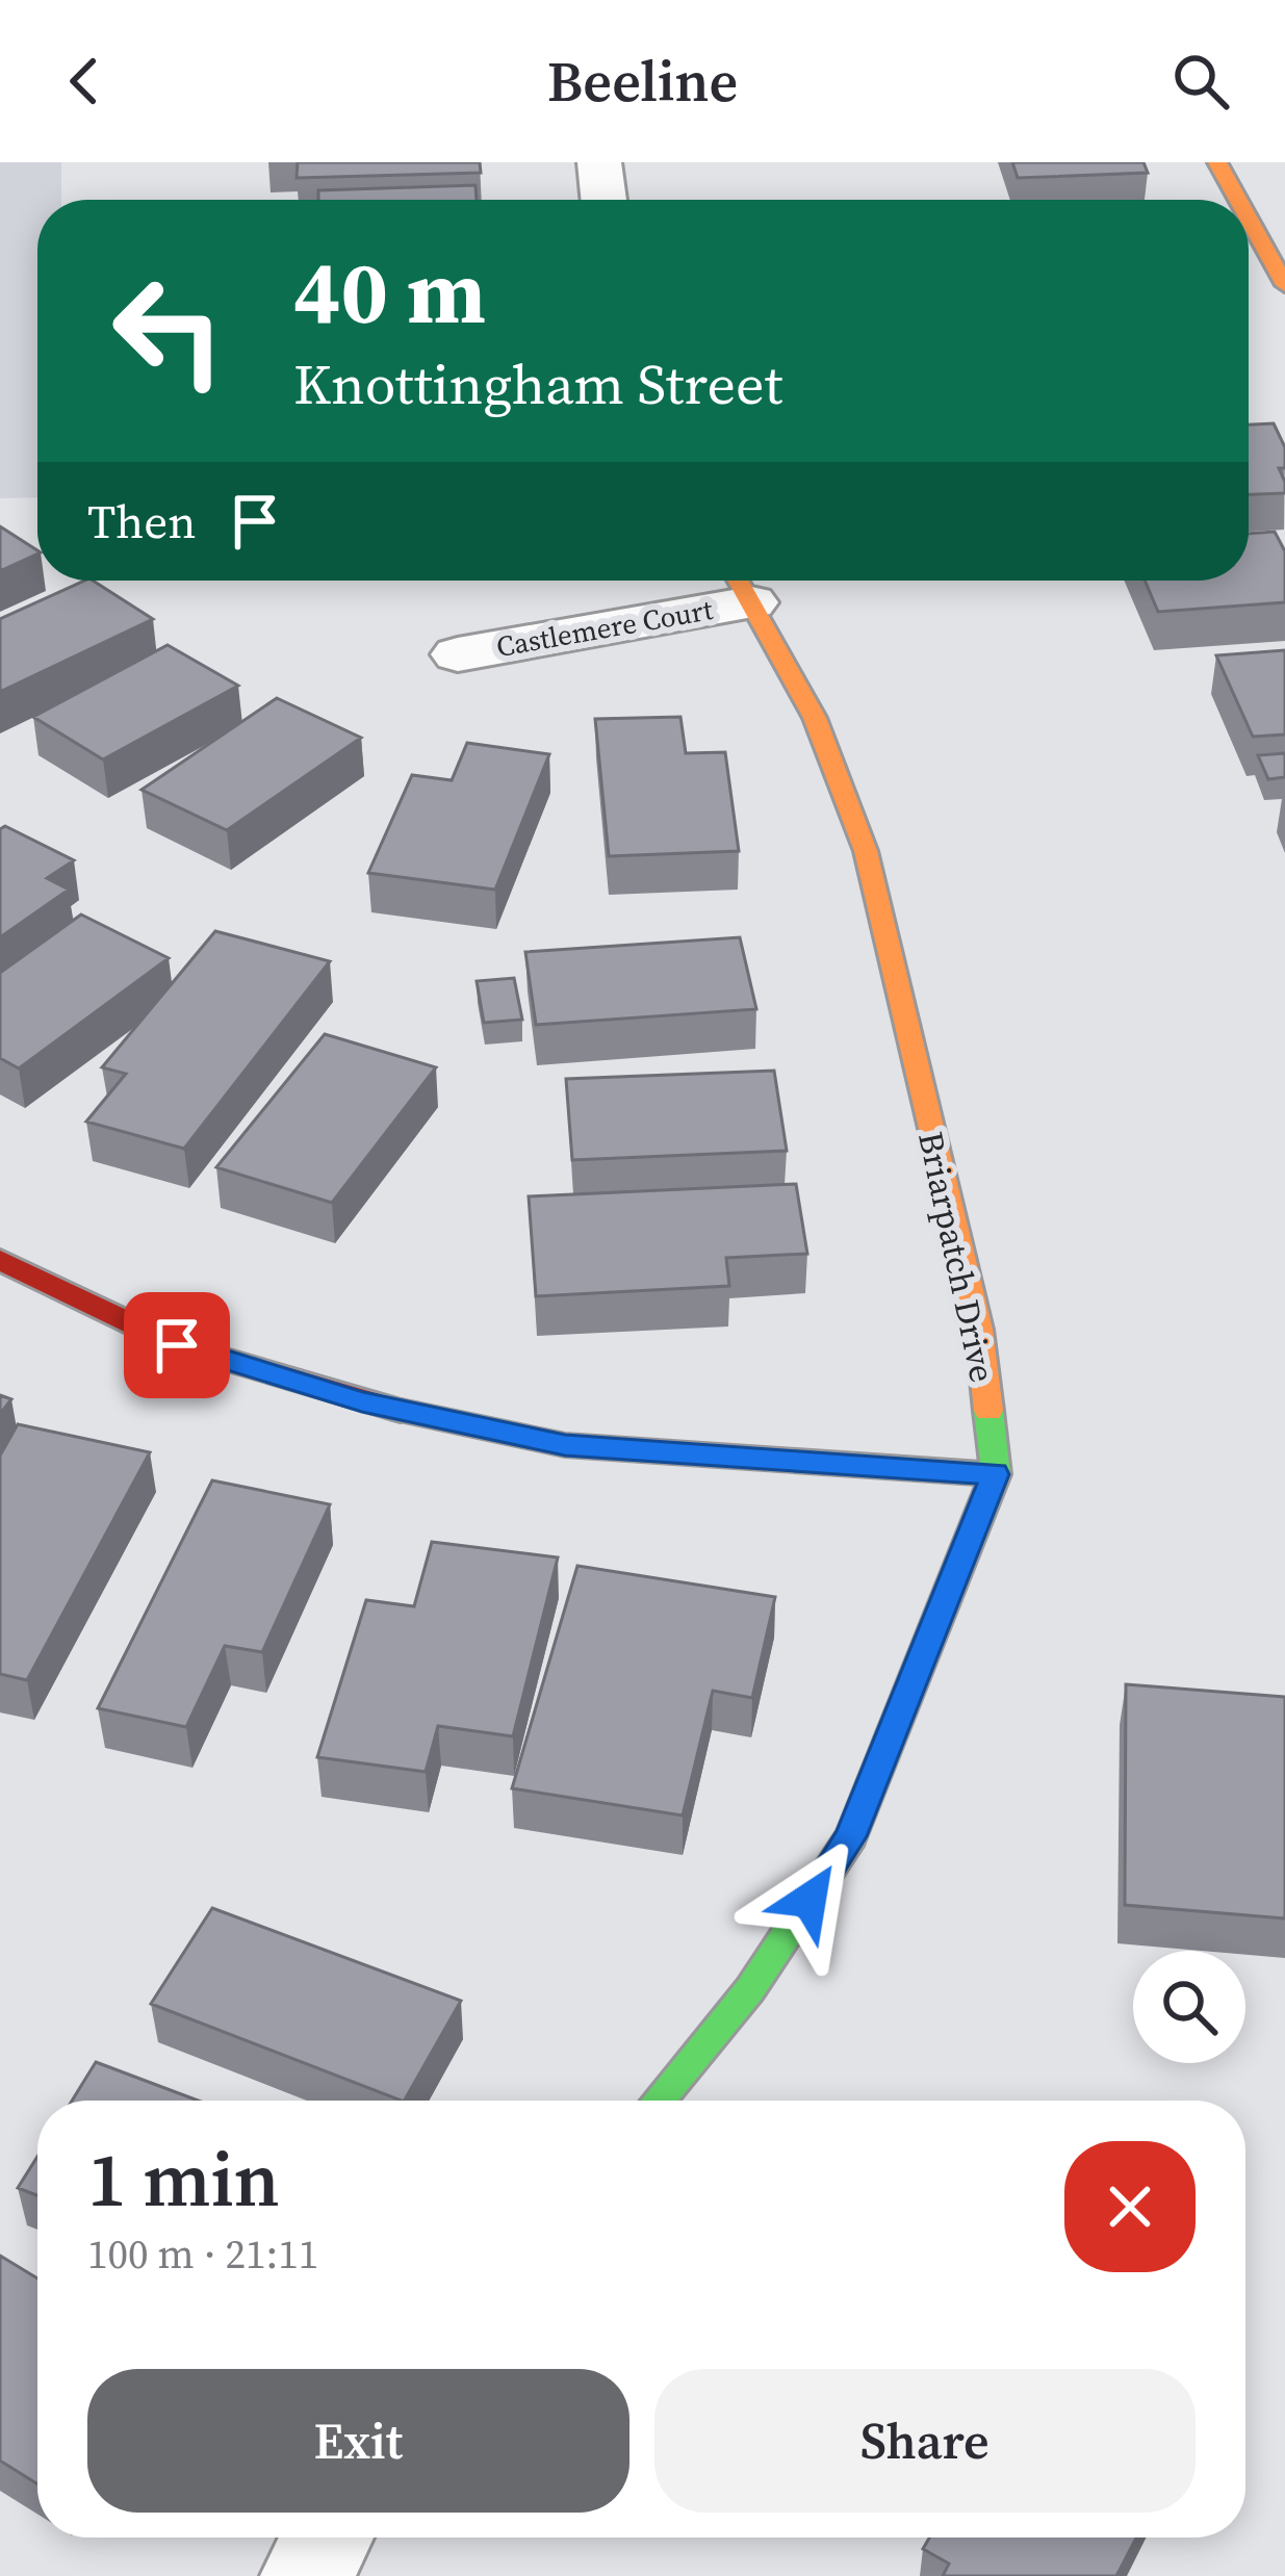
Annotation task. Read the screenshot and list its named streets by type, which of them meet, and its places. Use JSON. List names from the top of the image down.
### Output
{
  "streets": {
    "street": ["Castlemere Court", "Briarpatch Drive"]
  },
  "crossings": [
    ["Castlemere Court", "Briarpatch Drive"]
  ],
  "page": {
    "header": "Beeline",
    "turn": ["40 m", "Knottingham Street"],
    "then": "Then",
    "heading": ["1 min", "100 m · 21:11"],
    "buttons": ["Exit", "Share"]
  }
}
